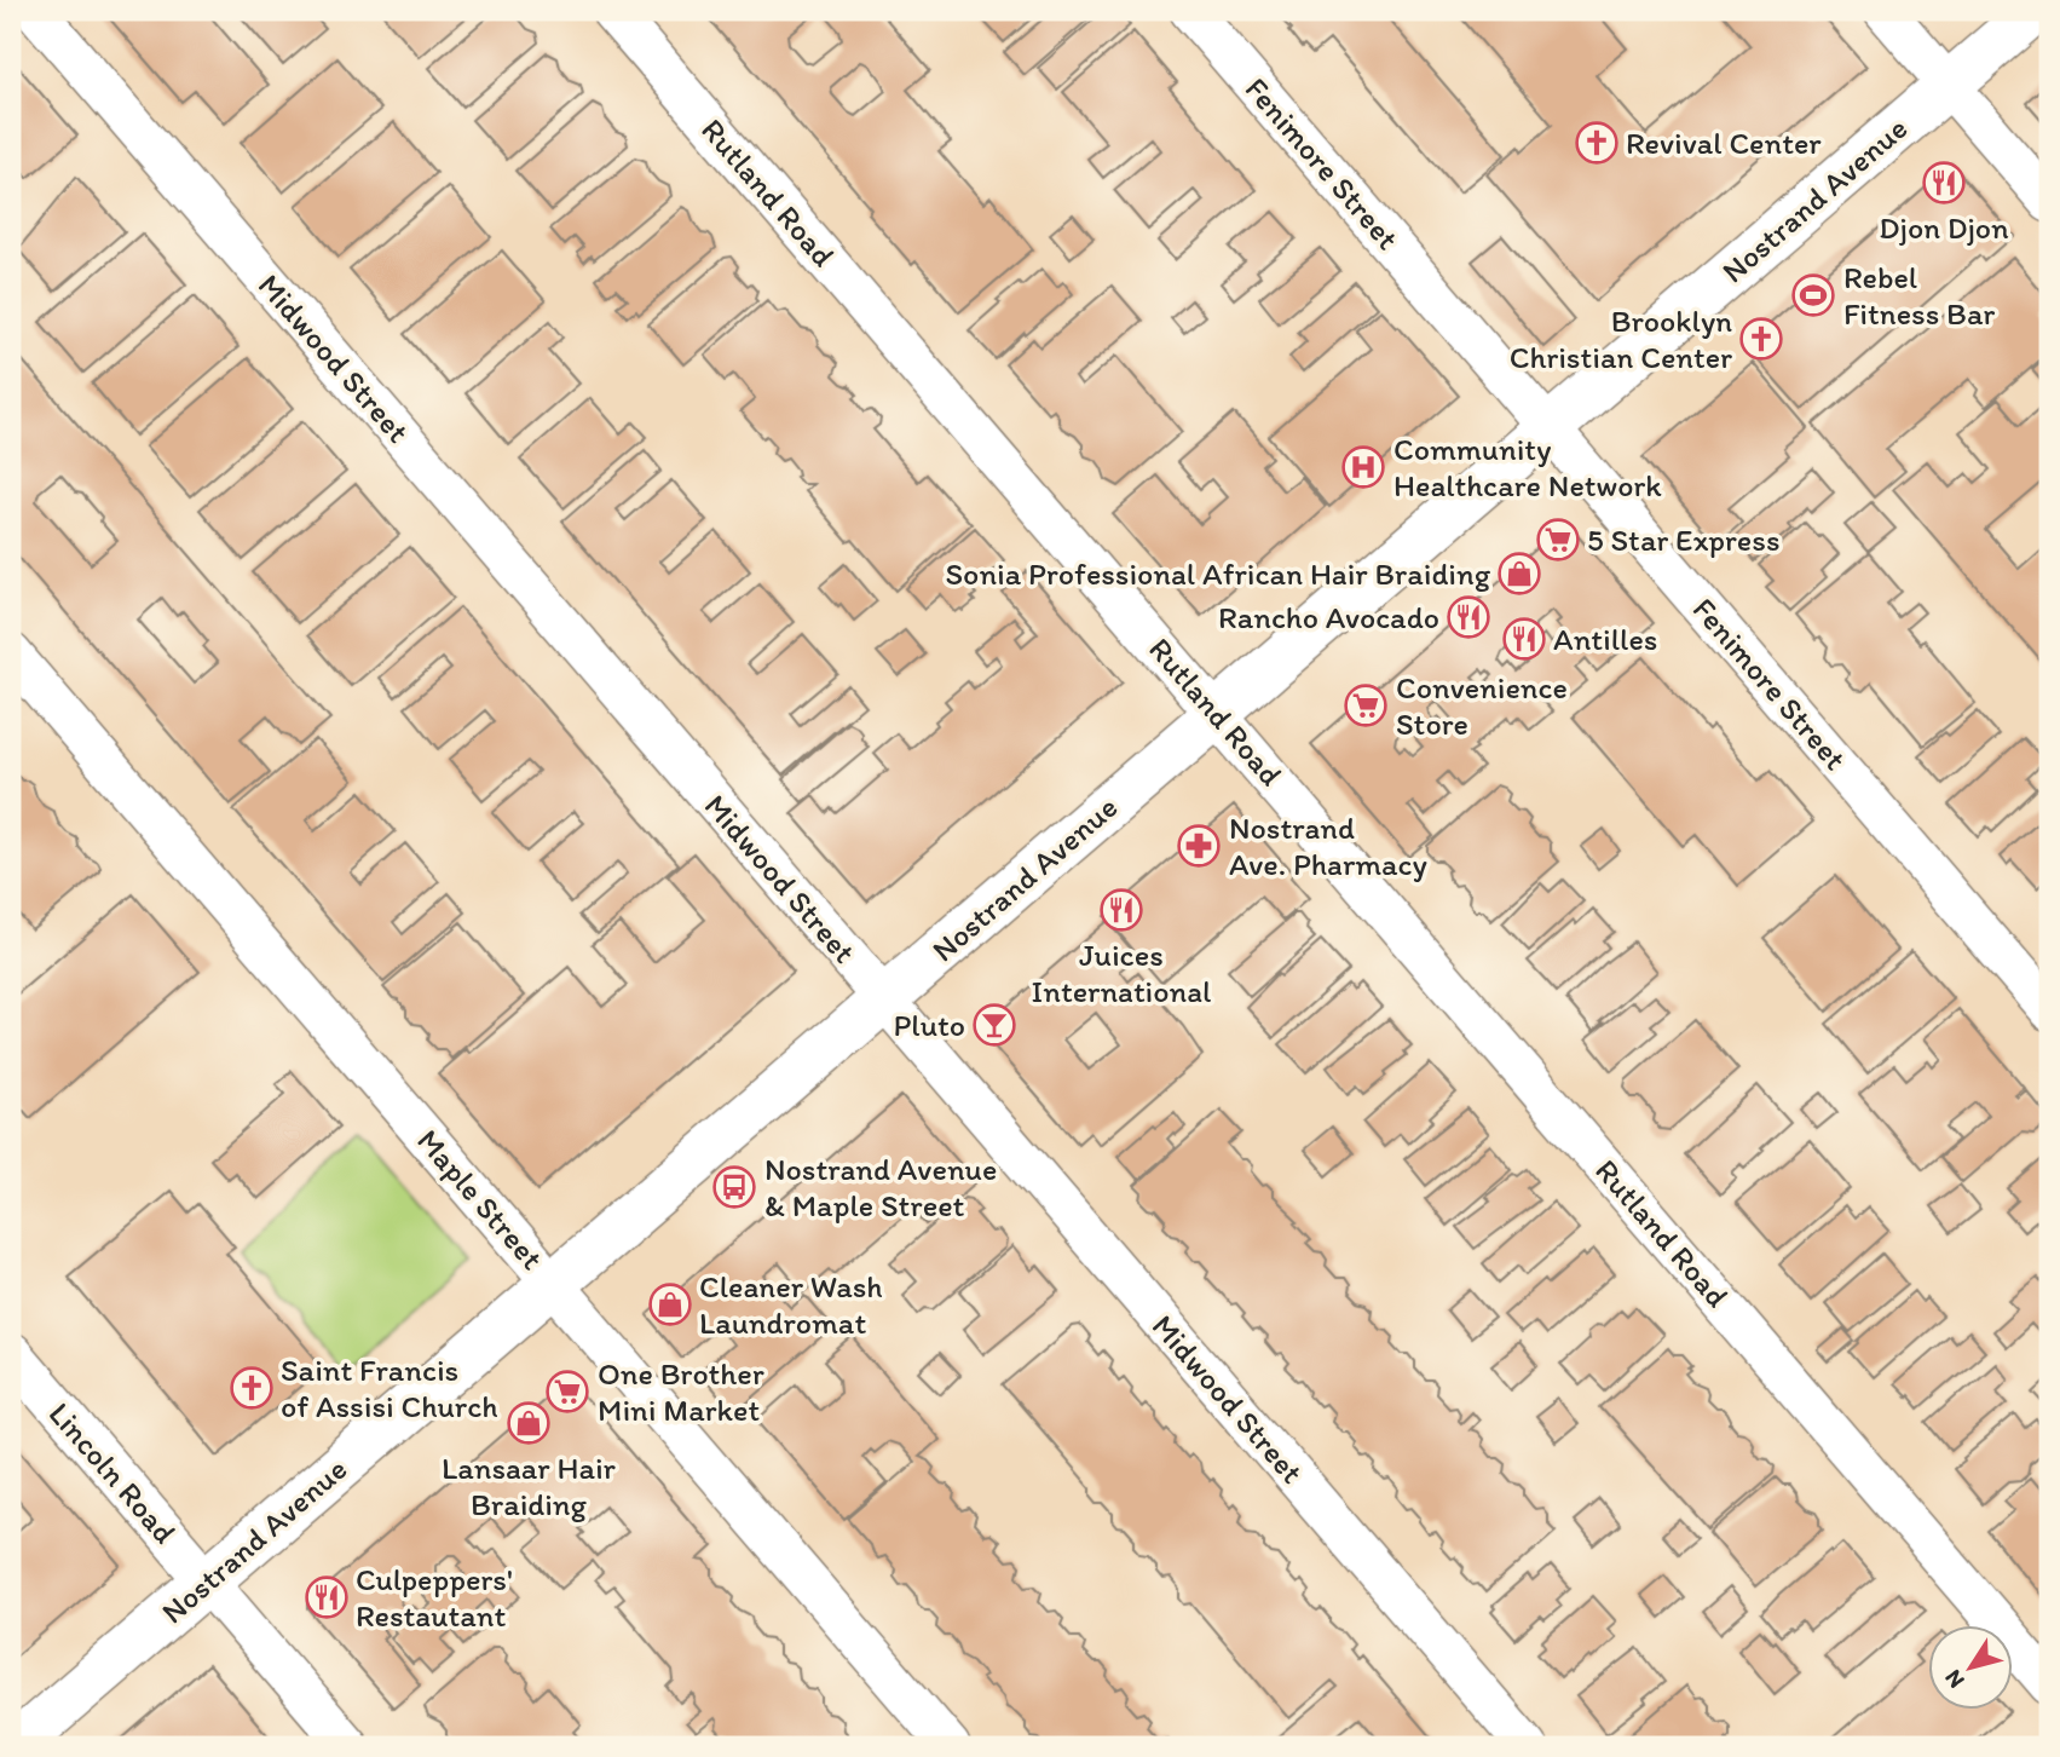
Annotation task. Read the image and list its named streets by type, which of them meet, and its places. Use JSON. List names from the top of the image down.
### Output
{
  "streets": {
    "main road": ["Nostrand Avenue"],
    "street": [
      "Fenimore Street",
      "Rutland Road",
      "Midwood Street",
      "Maple Street",
      "Lincoln Road"
    ]
  },
  "crossings": [
    ["Fenimore Street", "Nostrand Avenue"],
    ["Rutland Road", "Nostrand Avenue"],
    ["Nostrand Avenue", "Midwood Street"],
    ["Nostrand Avenue", "Maple Street"],
    ["Nostrand Avenue", "Lincoln Road"]
  ],
  "places": {
    "church": ["Revival Center", "Brooklyn Christian Center", "Saint Francis of Assisi Church"],
    "restaurant": [
      "Djon Djon",
      "Rancho Avocado",
      "Antilles",
      "Juices International",
      "Culpeppers' Restautant"
    ],
    "sports": ["Rebel Fitness Bar"],
    "hospital": ["Community Healthcare Network"],
    "supermarket": ["5 Star Express", "Convenience Store", "One Brother Mini Market"],
    "shop": ["Sonia Professional African Hair Braiding", "Cleaner Wash Laundromat", "Lansaar Hair Braiding"],
    "pharmacy": ["Nostrand Ave. Pharmacy"],
    "bar": ["Pluto"],
    "bus stop": ["Nostrand Avenue & Maple Street"]
  },
  "north": "bottom left"
}
